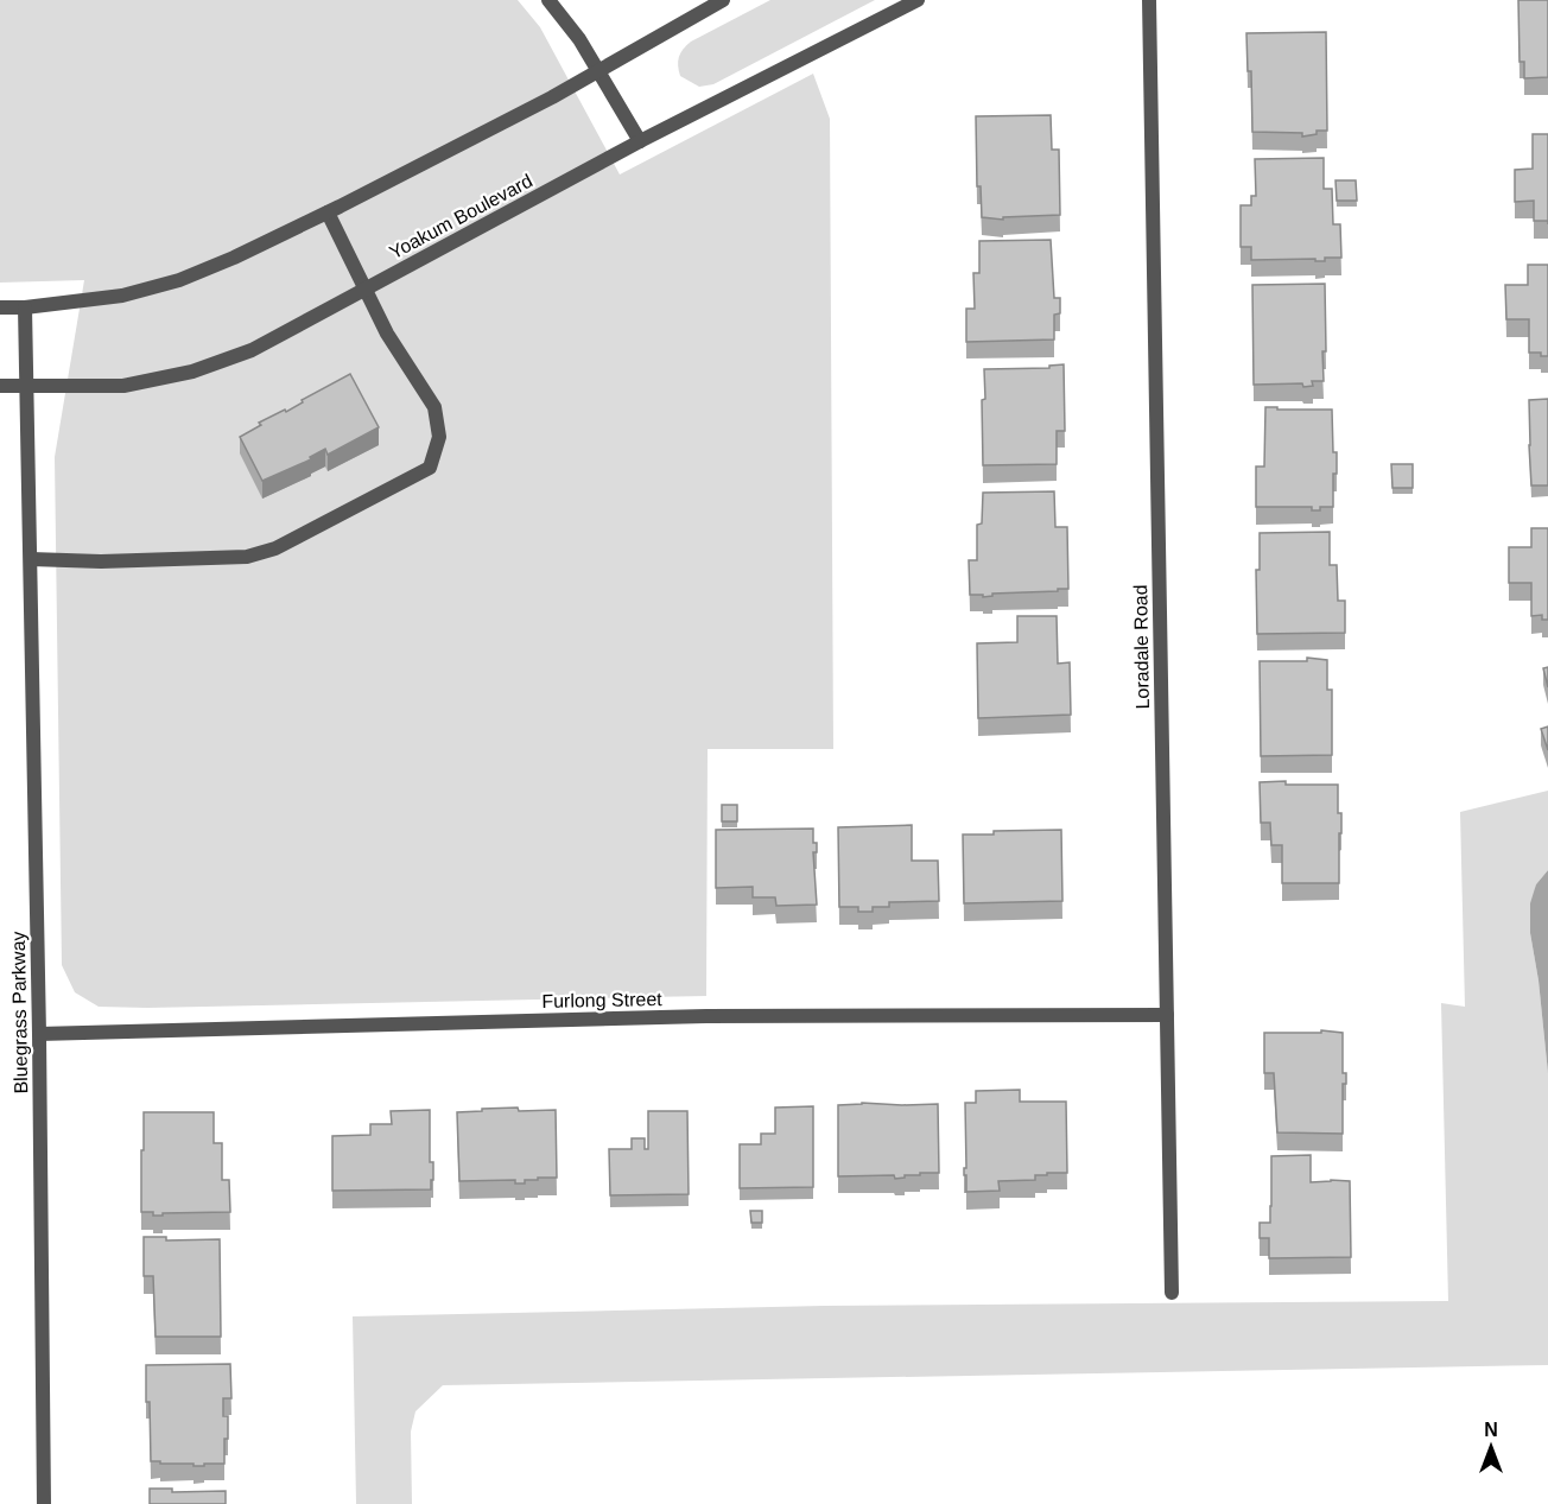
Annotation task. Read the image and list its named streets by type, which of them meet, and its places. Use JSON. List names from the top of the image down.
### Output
{
  "streets": {
    "street": [
      "Yoakum Boulevard",
      "Loradale Road",
      "Furlong Street",
      "Bluegrass Parkway"
    ]
  },
  "crossings": [
    ["Yoakum Boulevard", "Bluegrass Parkway"],
    ["Loradale Road", "Furlong Street"],
    ["Furlong Street", "Bluegrass Parkway"]
  ],
  "north": "top"
}
